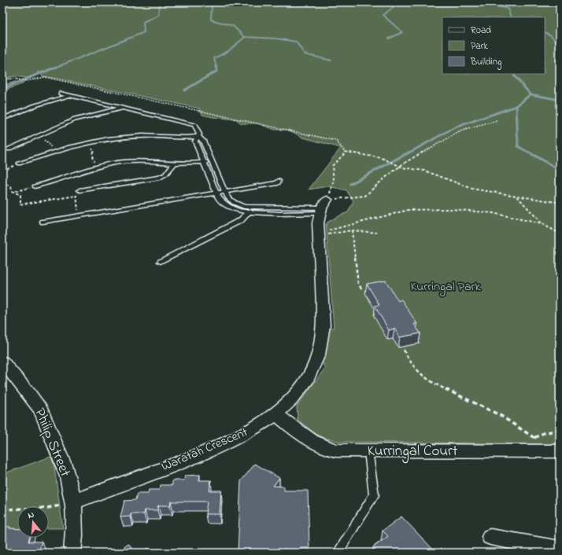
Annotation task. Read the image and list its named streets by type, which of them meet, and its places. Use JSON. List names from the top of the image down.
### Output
{
  "streets": {
    "street": ["Philip Street", "Waratah Crescent", "Kurringal Court"]
  },
  "crossings": [
    ["Philip Street", "Waratah Crescent"],
    ["Waratah Crescent", "Kurringal Court"]
  ],
  "parks": ["Kurringal Park"],
  "legend": ["Road", "Park", "Building"],
  "north": "top"
}
